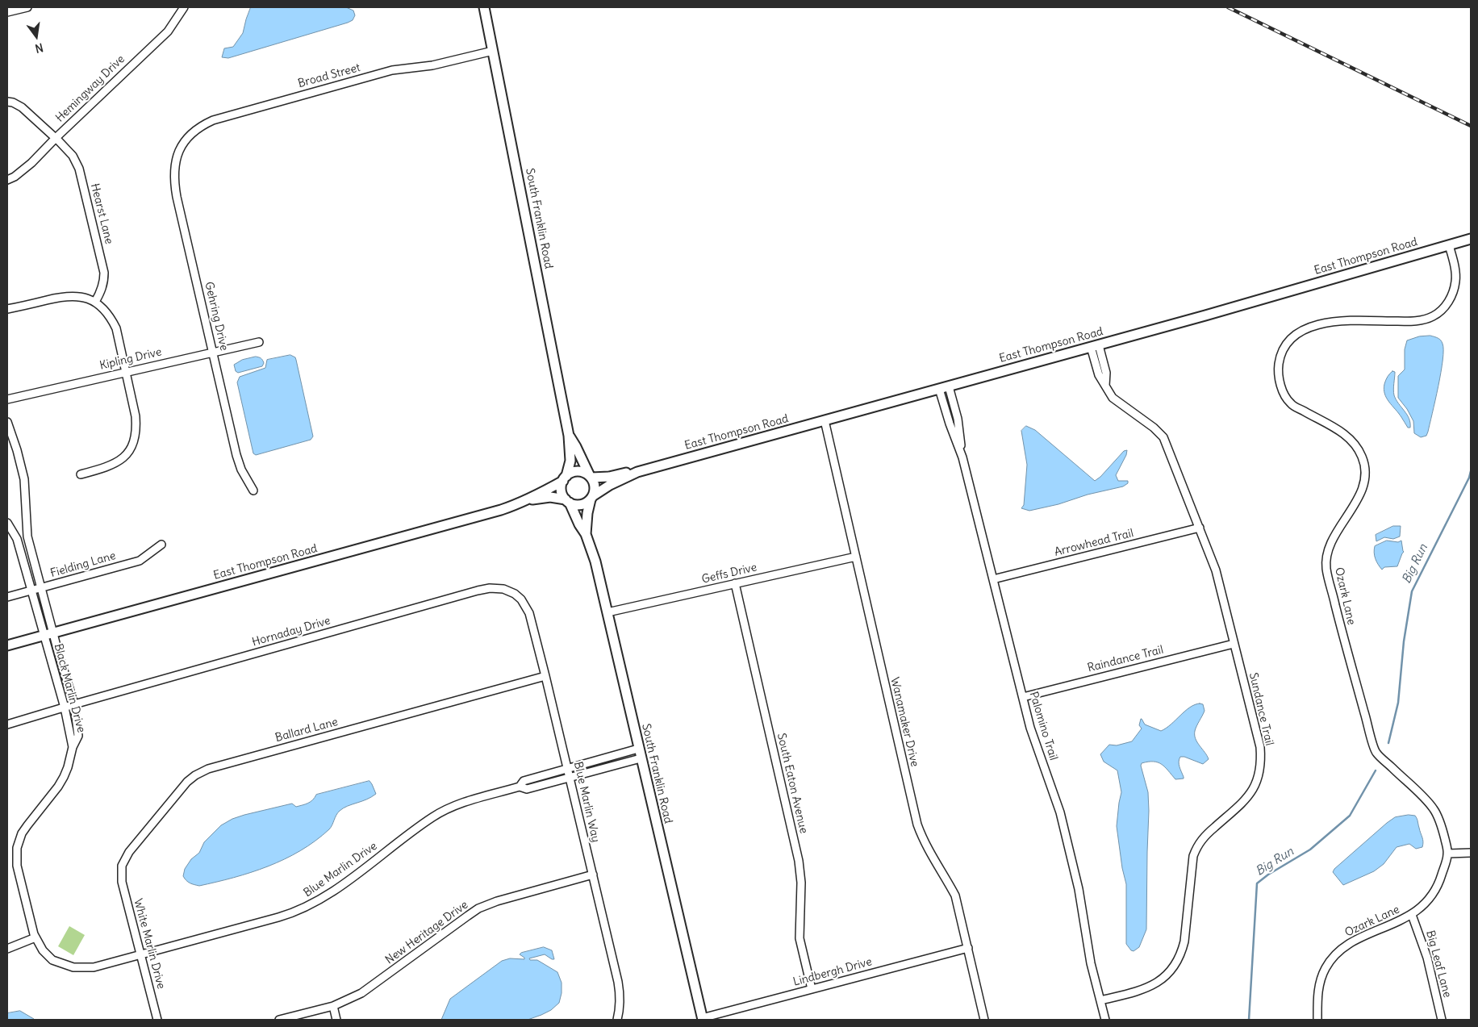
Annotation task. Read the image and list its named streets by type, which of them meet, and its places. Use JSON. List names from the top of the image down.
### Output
{
  "streets": {
    "main road": ["South Franklin Road", "East Thompson Road"],
    "street": [
      "Broad Street",
      "Hemingway Drive",
      "Hearst Lane",
      "Gehring Drive",
      "Kipling Drive",
      "Arrowhead Trail",
      "Fielding Lane",
      "Geffs Drive",
      "Ozark Lane",
      "Hornaday Drive",
      "Raindance Trail",
      "Black Marlin Drive",
      "Sundance Trail",
      "Wanamaker Drive",
      "Palomino Trail",
      "Ballard Lane",
      "South Eaton Avenue",
      "Blue Marlin Way",
      "Blue Marlin Drive",
      "New Heritage Drive",
      "White Marlin Drive",
      "Big Leaf Lane",
      "Lindbergh Drive"
    ]
  },
  "crossings": [
    ["Broad Street", "South Franklin Road"],
    ["Broad Street", "Gehring Drive"],
    ["Hemingway Drive", "Hearst Lane"],
    ["South Franklin Road", "East Thompson Road"],
    ["South Franklin Road", "Geffs Drive"],
    ["South Franklin Road", "Blue Marlin Drive"],
    ["South Franklin Road", "Lindbergh Drive"],
    ["East Thompson Road", "Ozark Lane"],
    ["East Thompson Road", "Black Marlin Drive"],
    ["East Thompson Road", "Sundance Trail"],
    ["East Thompson Road", "Wanamaker Drive"],
    ["East Thompson Road", "Palomino Trail"],
    ["Gehring Drive", "Kipling Drive"],
    ["Arrowhead Trail", "Sundance Trail"],
    ["Arrowhead Trail", "Palomino Trail"],
    ["Fielding Lane", "Black Marlin Drive"],
    ["Geffs Drive", "Wanamaker Drive"],
    ["Geffs Drive", "South Eaton Avenue"],
    ["Ozark Lane", "Big Leaf Lane"],
    ["Hornaday Drive", "Black Marlin Drive"],
    ["Hornaday Drive", "Blue Marlin Way"],
    ["Raindance Trail", "Sundance Trail"],
    ["Raindance Trail", "Palomino Trail"],
    ["Black Marlin Drive", "Blue Marlin Drive"],
    ["Sundance Trail", "Palomino Trail"],
    ["Wanamaker Drive", "Lindbergh Drive"],
    ["Ballard Lane", "Blue Marlin Way"],
    ["Ballard Lane", "White Marlin Drive"],
    ["South Eaton Avenue", "Lindbergh Drive"],
    ["Blue Marlin Way", "Blue Marlin Drive"],
    ["Blue Marlin Way", "New Heritage Drive"],
    ["Blue Marlin Drive", "White Marlin Drive"]
  ],
  "water": ["Big Run"],
  "north": "bottom"
}
